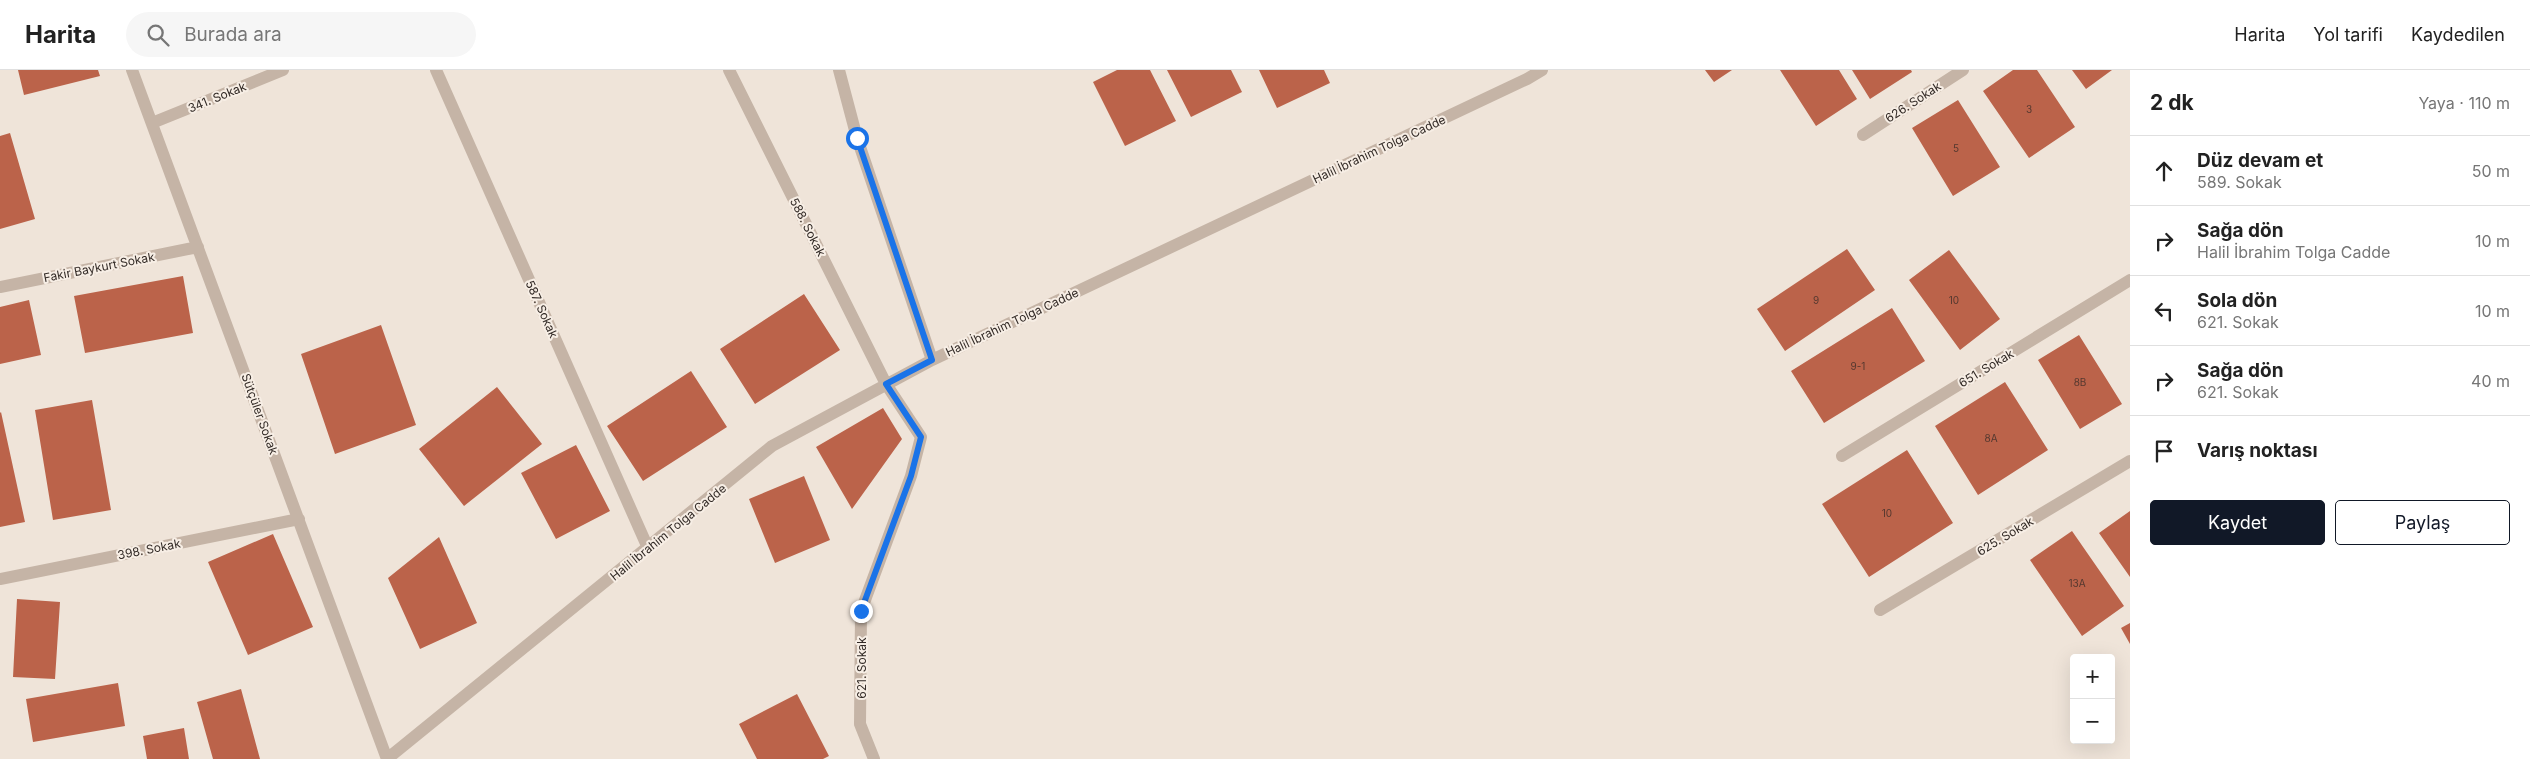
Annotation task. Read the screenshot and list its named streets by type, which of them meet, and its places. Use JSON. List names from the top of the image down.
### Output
{
  "streets": {
    "street": [
      "341. Sokak",
      "626. Sokak",
      "Halil İbrahim Tolga Cadde",
      "588. Sokak",
      "Fakir Baykurt Sokak",
      "587. Sokak",
      "651. Sokak",
      "Sütçüler Sokak",
      "625. Sokak",
      "398. Sokak",
      "621. Sokak"
    ]
  },
  "crossings": [
    ["341. Sokak", "Sütçüler Sokak"],
    ["Halil İbrahim Tolga Cadde", "588. Sokak"],
    ["Halil İbrahim Tolga Cadde", "587. Sokak"],
    ["Halil İbrahim Tolga Cadde", "Sütçüler Sokak"],
    ["Halil İbrahim Tolga Cadde", "621. Sokak"],
    ["588. Sokak", "621. Sokak"],
    ["Fakir Baykurt Sokak", "Sütçüler Sokak"],
    ["Sütçüler Sokak", "398. Sokak"]
  ],
  "house_numbers": [
    "3",
    "5",
    "9",
    "10",
    "9-1",
    "8B",
    "8A",
    "10",
    "13A"
  ],
  "page": {
    "header": "Harita",
    "search": "Burada ara",
    "nav": ["Harita", "Yol tarifi", "Kaydedilen"],
    "heading": ["2 dk", "Yaya · 110 m"],
    "list": [
      ["Düz devam et", "589. Sokak", "50 m"],
      ["Sağa dön", "Halil İbrahim Tolga Cadde", "10 m"],
      ["Sola dön", "621. Sokak", "10 m"],
      ["Sağa dön", "621. Sokak", "40 m"],
      "Varış noktası"
    ],
    "buttons": ["Kaydet", "Paylaş"],
    "map_buttons": ["+", "−"]
  }
}
